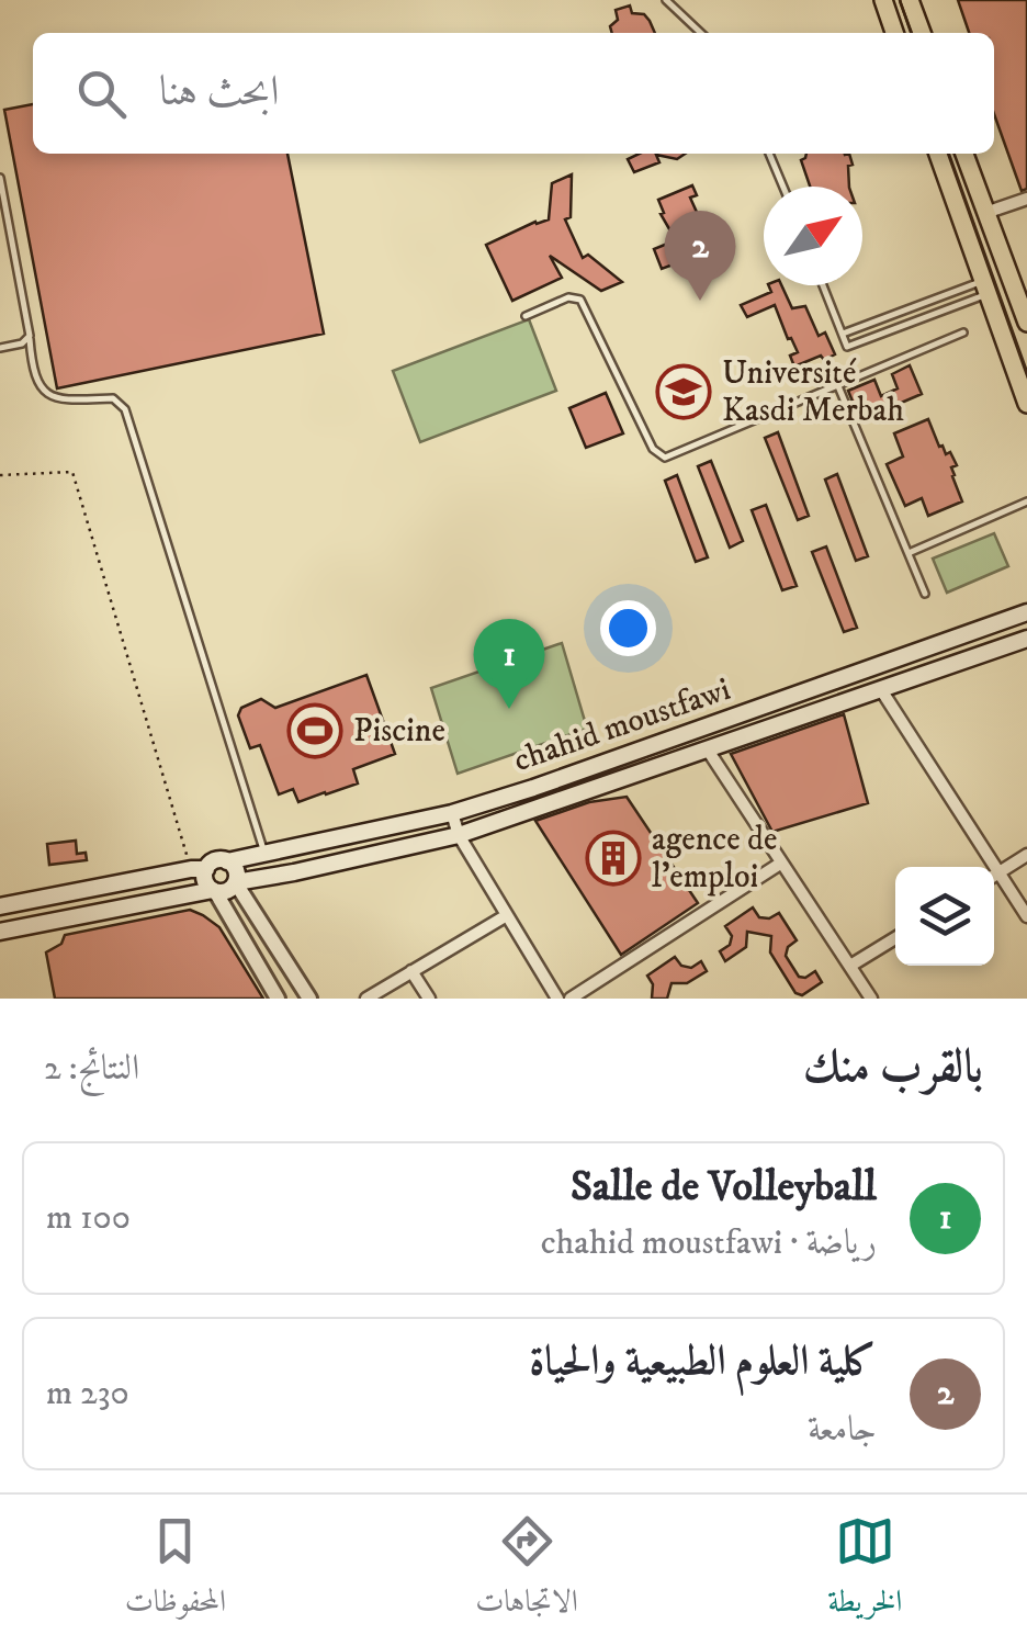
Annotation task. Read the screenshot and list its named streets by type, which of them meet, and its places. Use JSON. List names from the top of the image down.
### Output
{
  "streets": {
    "main road": ["chahid moustfawi"]
  },
  "places": {
    "school or university": ["Université Kasdi Merbah"],
    "sports": ["Piscine"],
    "building": ["agence de l'emploi"]
  },
  "north": "top right",
  "page": {
    "search": "ابحث هنا",
    "pins": ["2", "1"],
    "heading": ["بالقرب منك", "النتائج: 2"],
    "list": [
      {
        "mark": "1",
        "name": "Salle de Volleyball",
        "note": "رياضة · chahid moustfawi",
        "value": "100 m"
      },
      {
        "mark": "2",
        "name": "كلية العلوم الطبيعية والحياة",
        "note": "جامعة",
        "value": "230 m"
      }
    ],
    "nav": ["الخريطة", "الاتجاهات", "المحفوظات"]
  }
}
